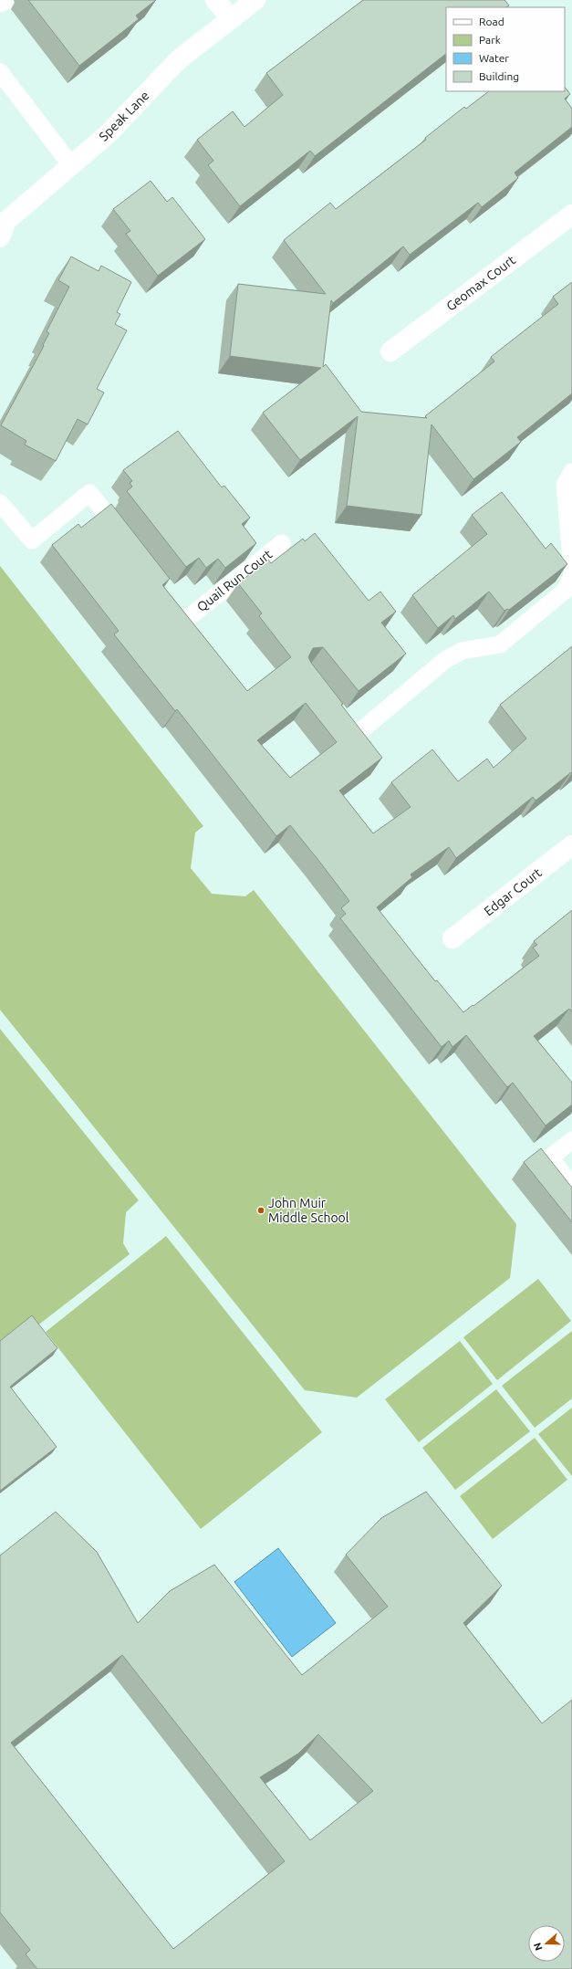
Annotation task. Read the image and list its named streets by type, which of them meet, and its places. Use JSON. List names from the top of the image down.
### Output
{
  "streets": {
    "street": ["Speak Lane", "Geomax Court", "Edgar Court"],
    "lane": ["Quail Run Court"]
  },
  "places": ["John Muir Middle School"],
  "legend": [
    "Road",
    "Park",
    "Water",
    "Building"
  ],
  "north": "left"
}
